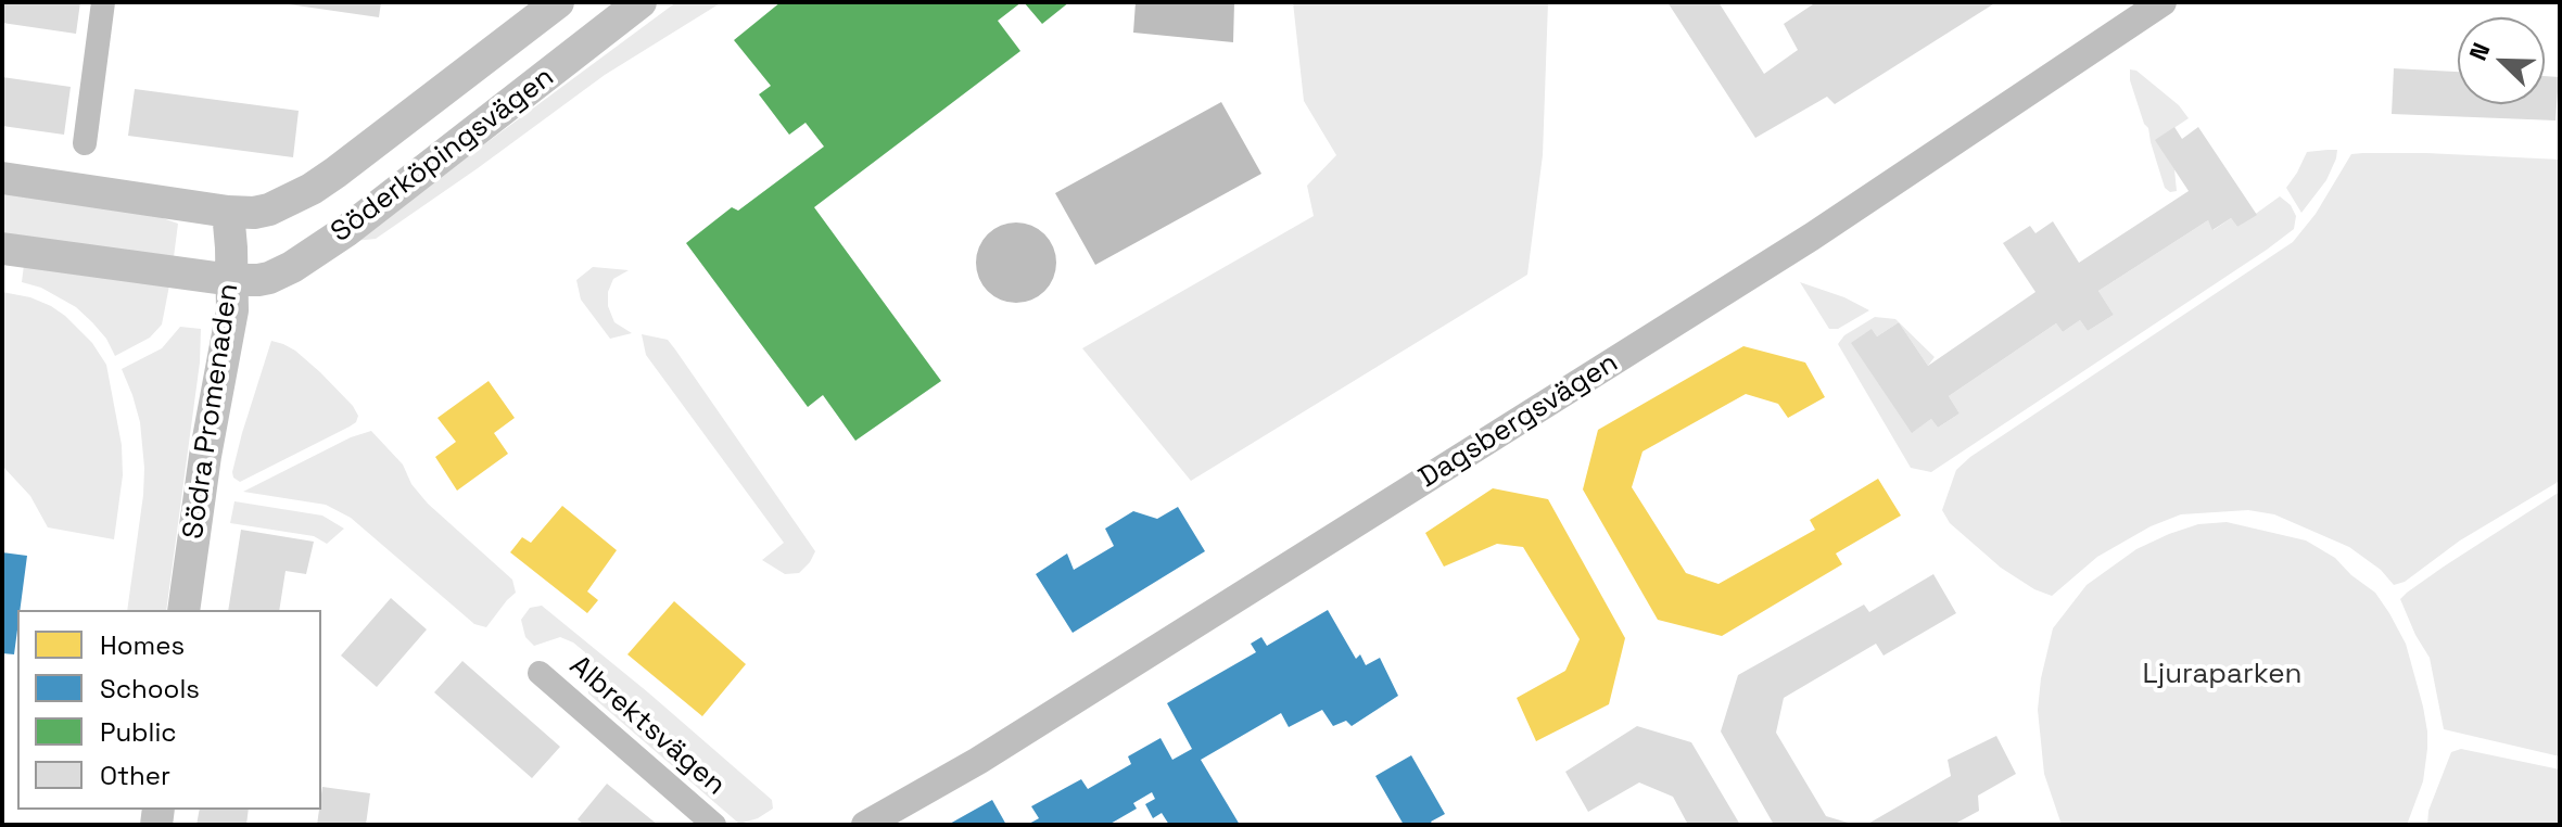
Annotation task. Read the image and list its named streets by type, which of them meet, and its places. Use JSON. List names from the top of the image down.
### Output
{
  "streets": {
    "main road": ["Söderköpingsvägen", "Södra Promenaden"],
    "street": ["Dagsbergsvägen", "Albrektsvägen"]
  },
  "crossings": [
    ["Söderköpingsvägen", "Södra Promenaden"]
  ],
  "parks": ["Ljuraparken"],
  "legend": [
    "Homes",
    "Schools",
    "Public",
    "Other"
  ],
  "north": "top left"
}
